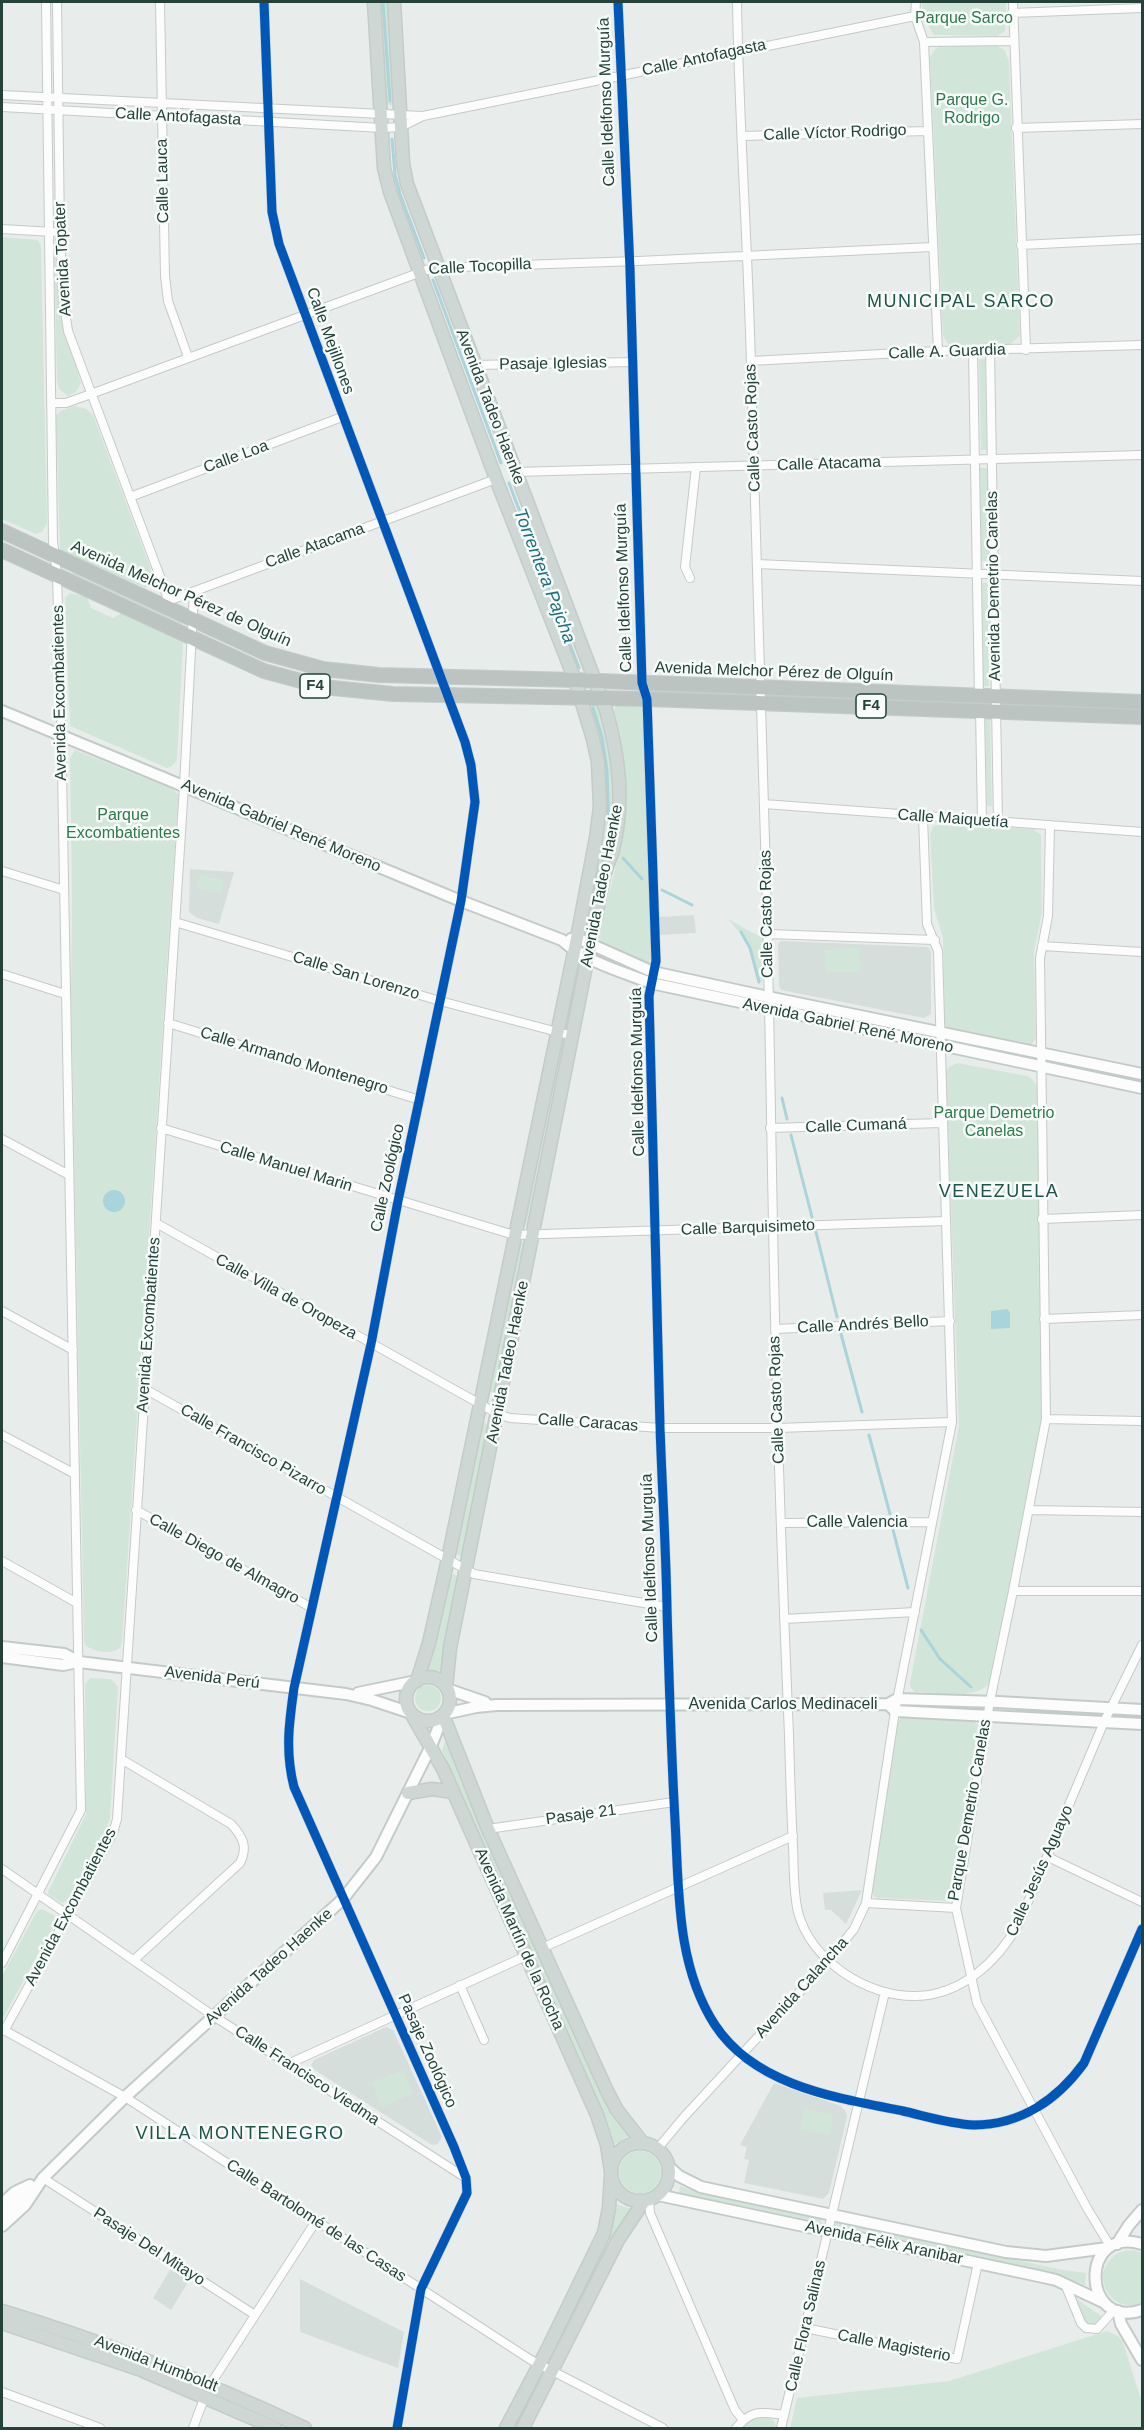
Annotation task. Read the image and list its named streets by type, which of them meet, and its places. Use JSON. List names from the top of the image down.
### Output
{
  "streets": {
    "highway": ["Avenida Melchor Pérez de Olguín", "F4"],
    "main road": [
      "Avenida Tadeo Haenke",
      "Avenida Gabriel René Moreno",
      "Avenida Perú",
      "Avenida Carlos Medinaceli",
      "Avenida Martín de la Rocha",
      "Avenida Félix Aranibar",
      "Avenida Humboldt"
    ],
    "street": [
      "Calle Antofagasta",
      "Calle Idelfonso Murguía",
      "Calle Víctor Rodrigo",
      "Calle Lauca",
      "Avenida Topater",
      "Calle Tocopilla",
      "Calle Mejillones",
      "Calle A. Guardia",
      "Pasaje Iglesias",
      "Calle Casto Rojas",
      "Calle Loa",
      "Calle Atacama",
      "Avenida Demetrio Canelas",
      "Avenida Excombatientes",
      "Calle Maiquetía",
      "Calle San Lorenzo",
      "Calle Armando Montenegro",
      "Calle Cumaná",
      "Calle Manuel Marin",
      "Calle Zoológico",
      "Calle Barquisimeto",
      "Calle Villa de Oropeza",
      "Calle Andrés Bello",
      "Calle Caracas",
      "Calle Francisco Pizarro",
      "Calle Valencia",
      "Calle Diego de Almagro",
      "Parque Demetrio Canelas",
      "Pasaje 21",
      "Calle Jesús Aguayo",
      "Avenida Calancha",
      "Pasaje Zoológico",
      "Calle Francisco Viedma",
      "Calle Bartolomé de las Casas",
      "Pasaje Del Mitayo",
      "Calle Flora Salinas",
      "Calle Magisterio"
    ]
  },
  "crossings": [
    ["Calle Antofagasta", "Calle Idelfonso Murguía"],
    ["Calle Antofagasta", "Calle Lauca"],
    ["Calle Antofagasta", "Avenida Topater"],
    ["Calle Antofagasta", "Calle Mejillones"],
    ["Calle Antofagasta", "Avenida Tadeo Haenke"],
    ["Calle Antofagasta", "Calle Casto Rojas"],
    ["Calle Idelfonso Murguía", "Calle Tocopilla"],
    ["Calle Idelfonso Murguía", "Pasaje Iglesias"],
    ["Calle Idelfonso Murguía", "Calle Atacama"],
    ["Calle Idelfonso Murguía", "Avenida Melchor Pérez de Olguín"],
    ["Calle Idelfonso Murguía", "Avenida Gabriel René Moreno"],
    ["Calle Idelfonso Murguía", "Calle Barquisimeto"],
    ["Calle Idelfonso Murguía", "Calle Caracas"],
    ["Calle Idelfonso Murguía", "Calle Francisco Pizarro"],
    ["Calle Idelfonso Murguía", "Avenida Carlos Medinaceli"],
    ["Calle Idelfonso Murguía", "Pasaje 21"],
    ["Calle Idelfonso Murguía", "Avenida Calancha"],
    ["Calle Idelfonso Murguía", "Calle Flora Salinas"],
    ["Calle Víctor Rodrigo", "Calle Casto Rojas"],
    ["Calle Lauca", "Calle Tocopilla"],
    ["Avenida Topater", "Calle Tocopilla"],
    ["Avenida Topater", "Calle Loa"],
    ["Avenida Topater", "Calle Atacama"],
    ["Avenida Topater", "Avenida Melchor Pérez de Olguín"],
    ["Avenida Topater", "Avenida Excombatientes"],
    ["Calle Tocopilla", "Calle Mejillones"],
    ["Calle Tocopilla", "Avenida Tadeo Haenke"],
    ["Calle Tocopilla", "Calle Casto Rojas"],
    ["Calle Mejillones", "Calle Loa"],
    ["Calle Mejillones", "Calle Atacama"],
    ["Calle Mejillones", "Avenida Melchor Pérez de Olguín"],
    ["Calle Mejillones", "Calle Zoológico"],
    ["Calle A. Guardia", "Calle Casto Rojas"],
    ["Calle A. Guardia", "Avenida Demetrio Canelas"],
    ["Pasaje Iglesias", "Avenida Tadeo Haenke"],
    ["Avenida Tadeo Haenke", "Calle Atacama"],
    ["Avenida Tadeo Haenke", "Avenida Melchor Pérez de Olguín"],
    ["Avenida Tadeo Haenke", "Avenida Gabriel René Moreno"],
    ["Avenida Tadeo Haenke", "Calle San Lorenzo"],
    ["Avenida Tadeo Haenke", "Calle Manuel Marin"],
    ["Avenida Tadeo Haenke", "Calle Barquisimeto"],
    ["Avenida Tadeo Haenke", "Calle Villa de Oropeza"],
    ["Avenida Tadeo Haenke", "Calle Caracas"],
    ["Avenida Tadeo Haenke", "Calle Francisco Pizarro"],
    ["Avenida Tadeo Haenke", "Avenida Perú"],
    ["Avenida Tadeo Haenke", "Avenida Carlos Medinaceli"],
    ["Avenida Tadeo Haenke", "Avenida Martín de la Rocha"],
    ["Avenida Tadeo Haenke", "Pasaje Zoológico"],
    ["Avenida Tadeo Haenke", "Calle Francisco Viedma"],
    ["Avenida Tadeo Haenke", "Calle Bartolomé de las Casas"],
    ["Avenida Tadeo Haenke", "Pasaje Del Mitayo"],
    ["Calle Casto Rojas", "Calle Atacama"],
    ["Calle Casto Rojas", "Avenida Melchor Pérez de Olguín"],
    ["Calle Casto Rojas", "Calle Maiquetía"],
    ["Calle Casto Rojas", "Avenida Gabriel René Moreno"],
    ["Calle Casto Rojas", "Calle Cumaná"],
    ["Calle Casto Rojas", "Calle Barquisimeto"],
    ["Calle Casto Rojas", "Calle Andrés Bello"],
    ["Calle Casto Rojas", "Calle Caracas"],
    ["Calle Casto Rojas", "Calle Valencia"],
    ["Calle Casto Rojas", "Avenida Carlos Medinaceli"],
    ["Calle Casto Rojas", "Calle Jesús Aguayo"],
    ["Calle Casto Rojas", "Avenida Calancha"],
    ["Calle Atacama", "Avenida Demetrio Canelas"],
    ["Calle Atacama", "Avenida Melchor Pérez de Olguín"],
    ["Calle Atacama", "Avenida Excombatientes"],
    ["Avenida Demetrio Canelas", "Avenida Melchor Pérez de Olguín"],
    ["Avenida Demetrio Canelas", "Calle Maiquetía"],
    ["Avenida Melchor Pérez de Olguín", "Avenida Excombatientes"],
    ["Avenida Melchor Pérez de Olguín", "Calle Zoológico"],
    ["Avenida Excombatientes", "Avenida Gabriel René Moreno"],
    ["Avenida Excombatientes", "Calle San Lorenzo"],
    ["Avenida Excombatientes", "Calle Armando Montenegro"],
    ["Avenida Excombatientes", "Calle Manuel Marin"],
    ["Avenida Excombatientes", "Calle Villa de Oropeza"],
    ["Avenida Excombatientes", "Calle Francisco Pizarro"],
    ["Avenida Excombatientes", "Calle Diego de Almagro"],
    ["Avenida Excombatientes", "Avenida Perú"],
    ["Avenida Excombatientes", "Calle Francisco Viedma"],
    ["Avenida Excombatientes", "Calle Bartolomé de las Casas"],
    ["Calle Maiquetía", "Parque Demetrio Canelas"],
    ["Avenida Gabriel René Moreno", "Calle Zoológico"],
    ["Avenida Gabriel René Moreno", "Parque Demetrio Canelas"],
    ["Calle San Lorenzo", "Calle Zoológico"],
    ["Calle Armando Montenegro", "Calle Zoológico"],
    ["Calle Manuel Marin", "Calle Zoológico"],
    ["Calle Manuel Marin", "Calle Barquisimeto"],
    ["Calle Zoológico", "Calle Villa de Oropeza"],
    ["Calle Zoológico", "Calle Francisco Pizarro"],
    ["Calle Zoológico", "Calle Diego de Almagro"],
    ["Calle Zoológico", "Avenida Perú"],
    ["Calle Zoológico", "Pasaje Zoológico"],
    ["Calle Villa de Oropeza", "Calle Caracas"],
    ["Avenida Perú", "Avenida Carlos Medinaceli"],
    ["Avenida Perú", "Avenida Martín de la Rocha"],
    ["Avenida Perú", "Pasaje Zoológico"],
    ["Avenida Carlos Medinaceli", "Parque Demetrio Canelas"],
    ["Avenida Carlos Medinaceli", "Calle Jesús Aguayo"],
    ["Avenida Carlos Medinaceli", "Avenida Martín de la Rocha"],
    ["Parque Demetrio Canelas", "Avenida Calancha"],
    ["Pasaje 21", "Avenida Martín de la Rocha"],
    ["Calle Jesús Aguayo", "Avenida Calancha"],
    ["Calle Jesús Aguayo", "Calle Flora Salinas"],
    ["Avenida Martín de la Rocha", "Avenida Calancha"],
    ["Avenida Martín de la Rocha", "Avenida Félix Aranibar"],
    ["Avenida Calancha", "Avenida Félix Aranibar"],
    ["Pasaje Zoológico", "Calle Francisco Viedma"],
    ["Pasaje Zoológico", "Calle Bartolomé de las Casas"],
    ["Avenida Félix Aranibar", "Calle Flora Salinas"],
    ["Avenida Félix Aranibar", "Calle Magisterio"],
    ["Calle Flora Salinas", "Calle Magisterio"]
  ],
  "districts": ["MUNICIPAL SARCO", "VENEZUELA", "VILLA MONTENEGRO"],
  "water": ["Torrentera Pajcha"],
  "parks": [
    "Parque Sarco",
    "Parque G. Rodrigo",
    "Parque Excombatientes",
    "Parque Demetrio Canelas"
  ]
}
